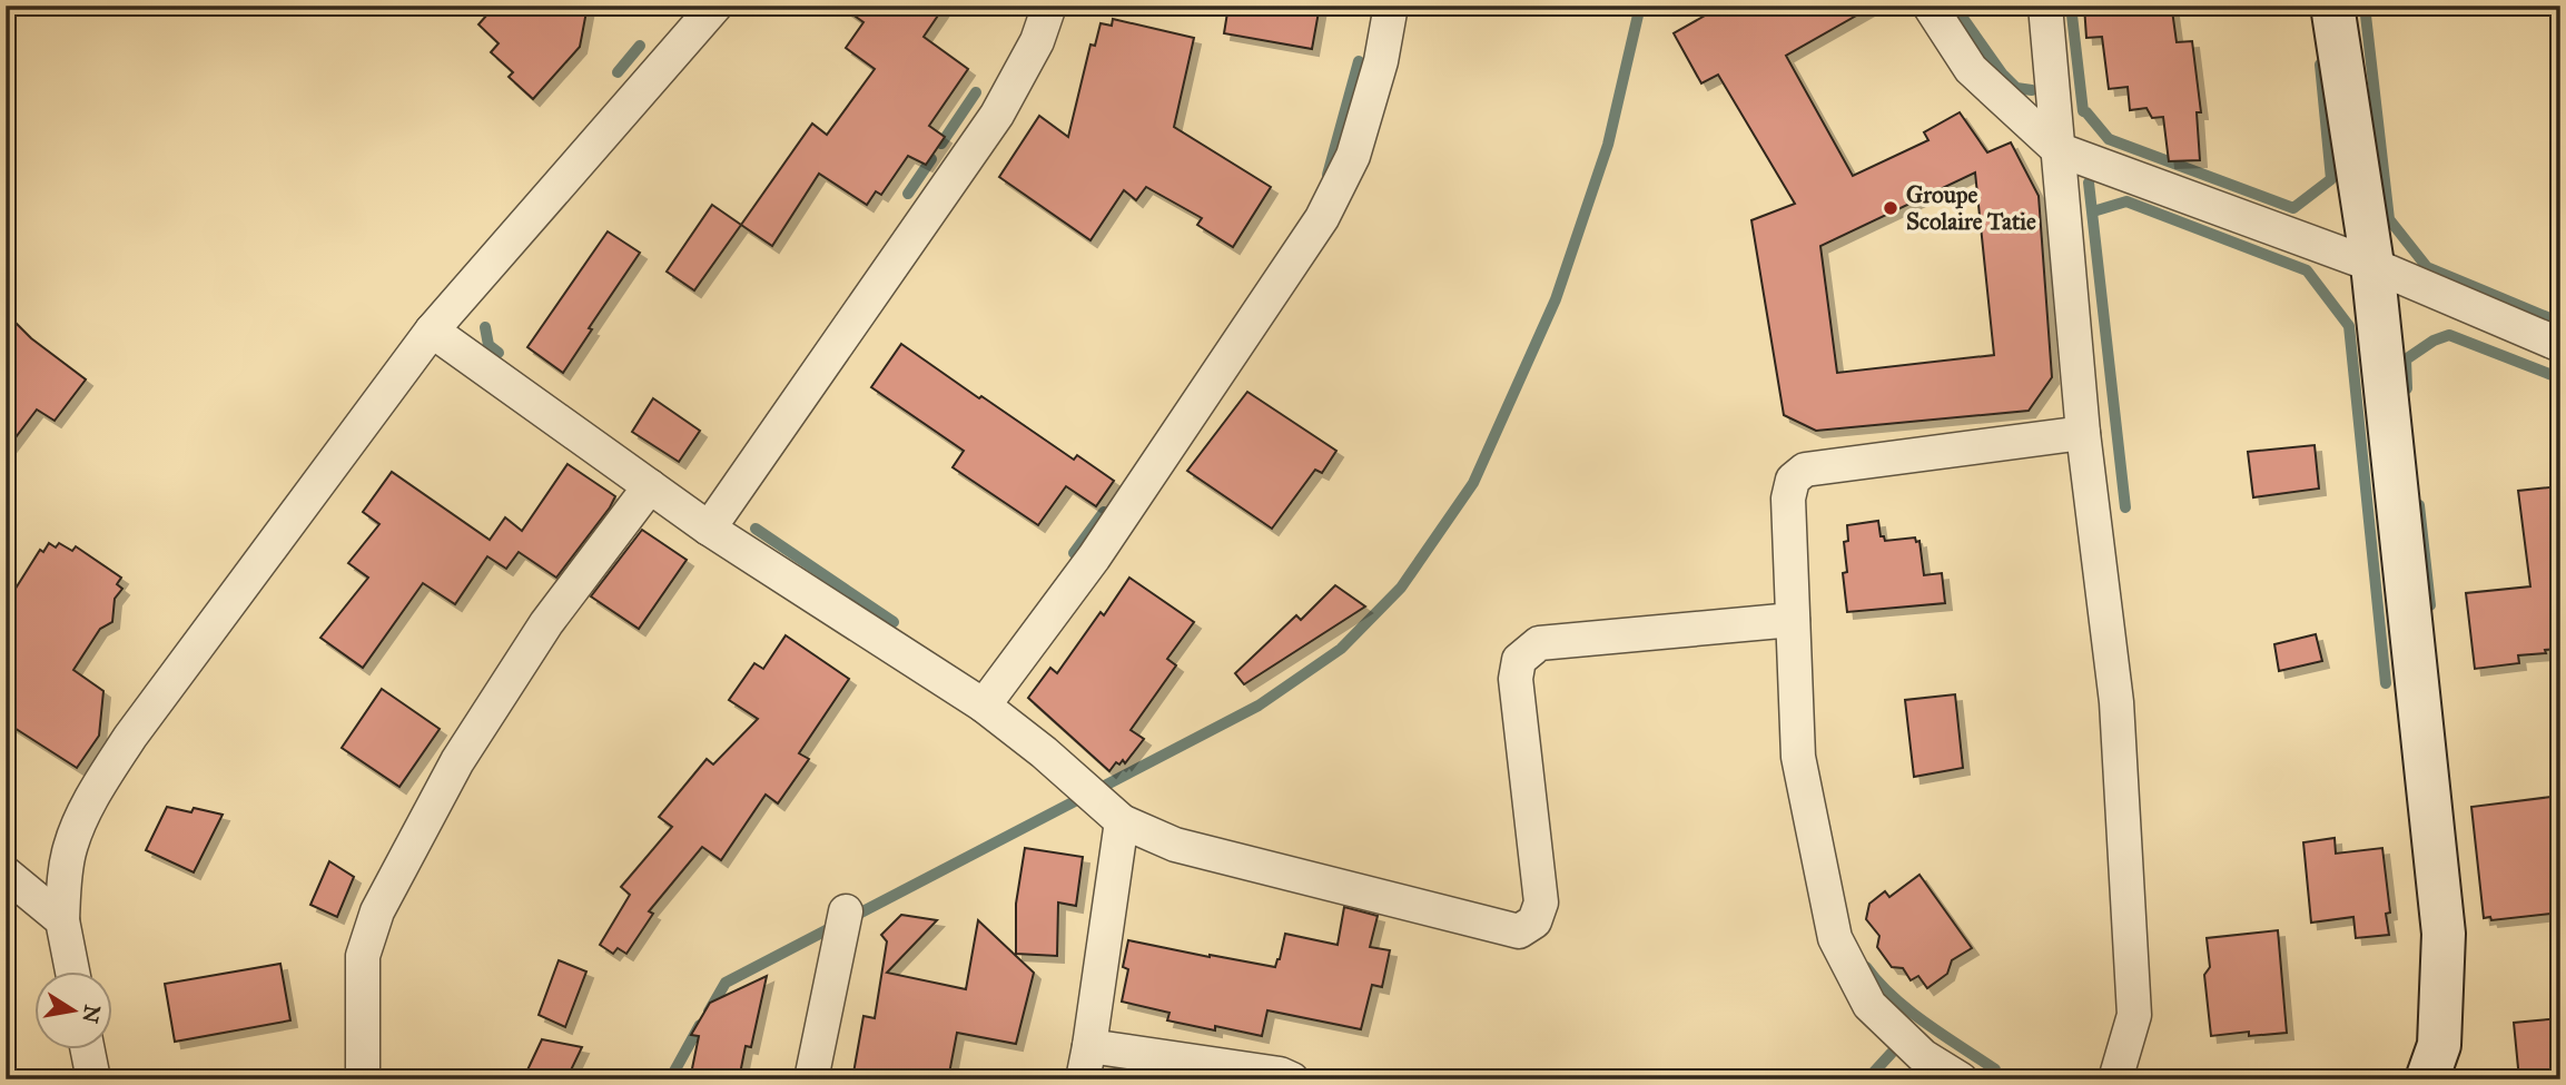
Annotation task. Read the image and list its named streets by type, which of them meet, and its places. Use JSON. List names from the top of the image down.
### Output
{
  "places": ["Groupe Scolaire Tatie"],
  "north": "right"
}
